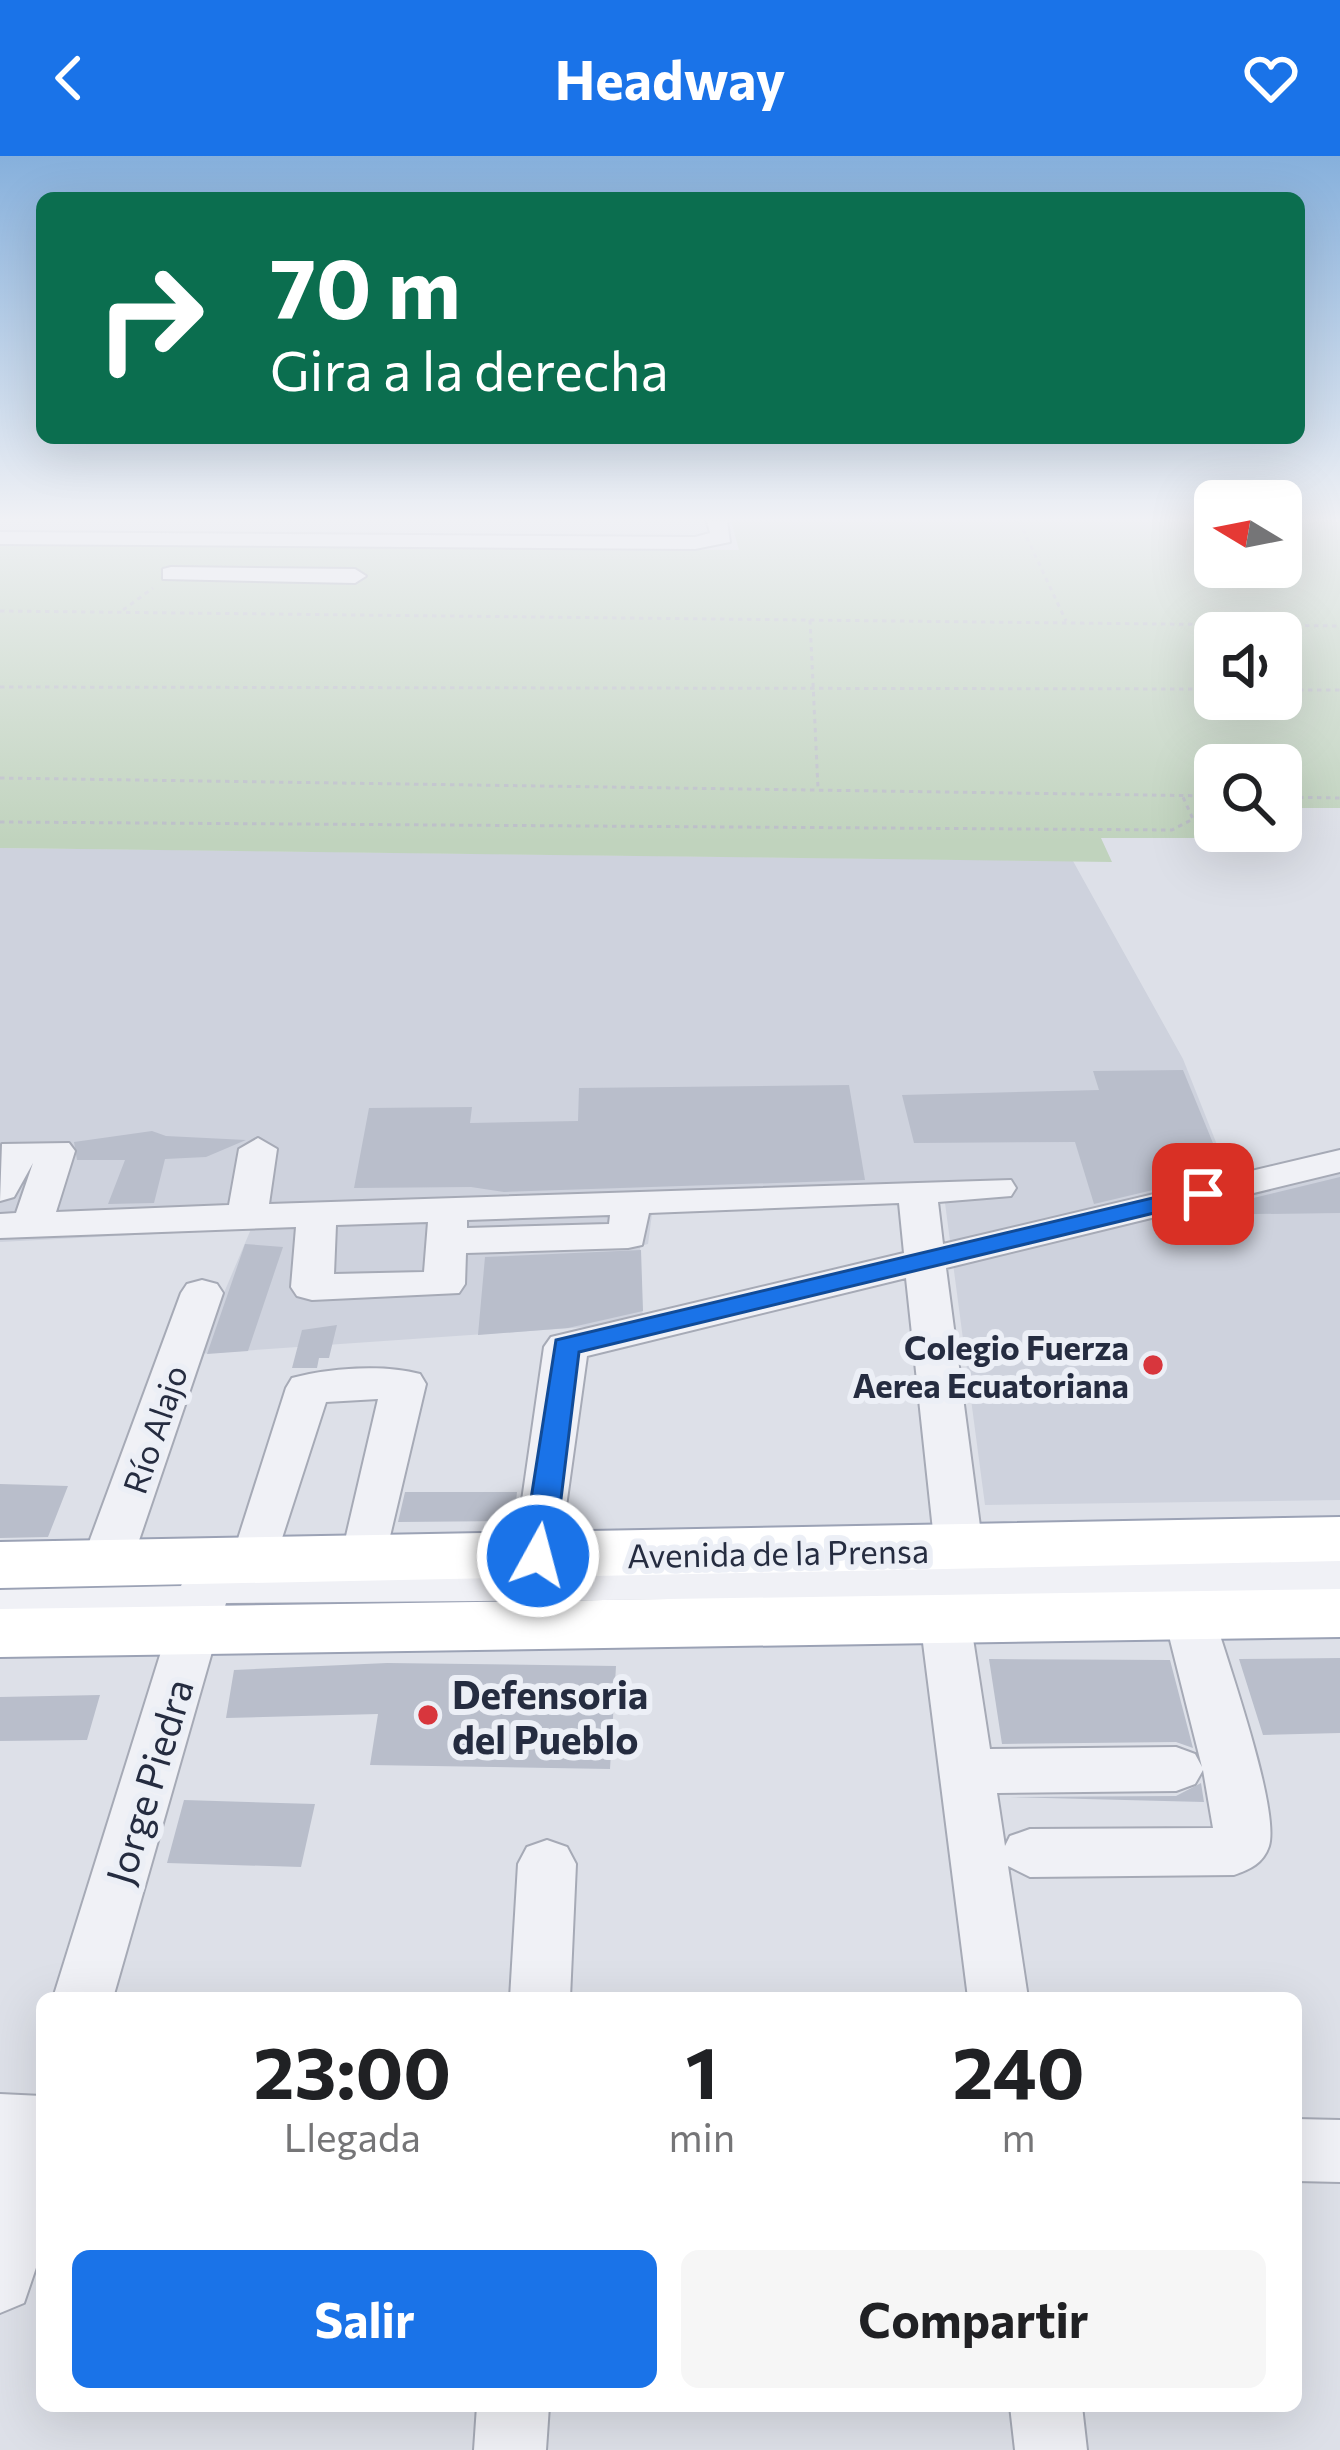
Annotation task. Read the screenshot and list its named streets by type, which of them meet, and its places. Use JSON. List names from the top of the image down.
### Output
{
  "streets": {
    "main road": ["Avenida de la Prensa"],
    "street": ["Río Alajo", "Jorge Piedra"]
  },
  "crossings": [
    ["Río Alajo", "Avenida de la Prensa"],
    ["Avenida de la Prensa", "Jorge Piedra"]
  ],
  "places": ["Colegio Fuerza Aerea Ecuatoriana", "Defensoria del Pueblo"],
  "north": "left",
  "page": {
    "header": "Headway",
    "turn": ["70 m", "Gira a la derecha"],
    "eta": [
      "23:00",
      "Llegada",
      "1",
      "min",
      "240",
      "m"
    ],
    "buttons": ["Salir", "Compartir"]
  }
}
